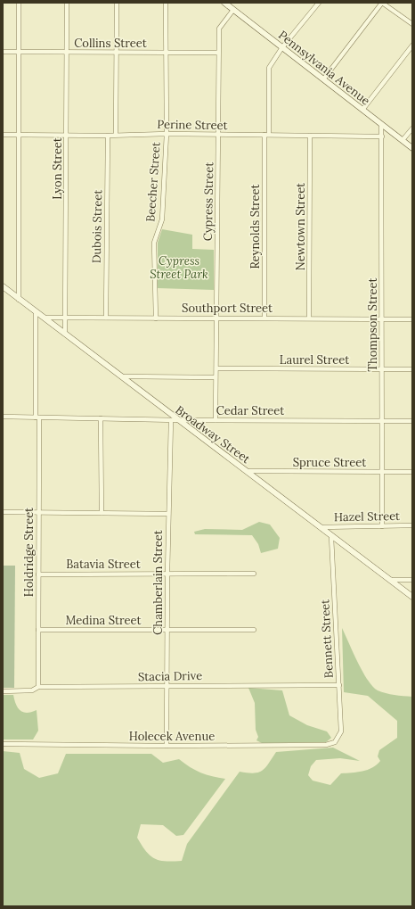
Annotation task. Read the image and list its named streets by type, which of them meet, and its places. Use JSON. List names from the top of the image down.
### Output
{
  "streets": {
    "street": [
      "Collins Street",
      "Pennsylvania Avenue",
      "Perine Street",
      "Lyon Street",
      "Beecher Street",
      "Cypress Street",
      "Dubois Street",
      "Reynolds Street",
      "Newtown Street",
      "Southport Street",
      "Thompson Street",
      "Laurel Street",
      "Cedar Street",
      "Broadway Street",
      "Spruce Street",
      "Hazel Street",
      "Holdridge Street",
      "Batavia Street",
      "Chamberlain Street",
      "Medina Street",
      "Bennett Street",
      "Stacia Drive",
      "Holecek Avenue"
    ]
  },
  "crossings": [
    ["Collins Street", "Lyon Street"],
    ["Collins Street", "Beecher Street"],
    ["Collins Street", "Cypress Street"],
    ["Pennsylvania Avenue", "Cypress Street"],
    ["Pennsylvania Avenue", "Reynolds Street"],
    ["Pennsylvania Avenue", "Thompson Street"],
    ["Perine Street", "Lyon Street"],
    ["Perine Street", "Beecher Street"],
    ["Perine Street", "Cypress Street"],
    ["Perine Street", "Dubois Street"],
    ["Perine Street", "Reynolds Street"],
    ["Perine Street", "Newtown Street"],
    ["Perine Street", "Thompson Street"],
    ["Lyon Street", "Southport Street"],
    ["Lyon Street", "Broadway Street"],
    ["Beecher Street", "Southport Street"],
    ["Cypress Street", "Southport Street"],
    ["Cypress Street", "Laurel Street"],
    ["Cypress Street", "Cedar Street"],
    ["Dubois Street", "Southport Street"],
    ["Reynolds Street", "Southport Street"],
    ["Newtown Street", "Southport Street"],
    ["Southport Street", "Thompson Street"],
    ["Southport Street", "Broadway Street"],
    ["Thompson Street", "Laurel Street"],
    ["Thompson Street", "Cedar Street"],
    ["Thompson Street", "Spruce Street"],
    ["Thompson Street", "Hazel Street"],
    ["Cedar Street", "Broadway Street"],
    ["Cedar Street", "Holdridge Street"],
    ["Cedar Street", "Chamberlain Street"],
    ["Broadway Street", "Spruce Street"],
    ["Broadway Street", "Hazel Street"],
    ["Broadway Street", "Holdridge Street"],
    ["Broadway Street", "Chamberlain Street"],
    ["Broadway Street", "Bennett Street"],
    ["Holdridge Street", "Batavia Street"],
    ["Holdridge Street", "Medina Street"],
    ["Holdridge Street", "Stacia Drive"],
    ["Batavia Street", "Chamberlain Street"],
    ["Chamberlain Street", "Medina Street"],
    ["Chamberlain Street", "Stacia Drive"],
    ["Chamberlain Street", "Holecek Avenue"],
    ["Bennett Street", "Stacia Drive"],
    ["Bennett Street", "Holecek Avenue"]
  ],
  "parks": ["Cypress Street Park"]
}
